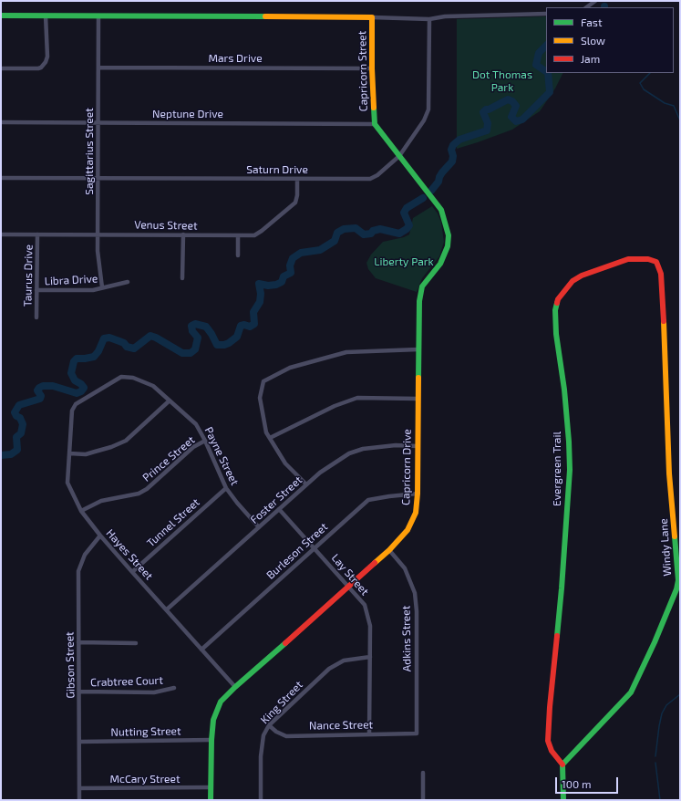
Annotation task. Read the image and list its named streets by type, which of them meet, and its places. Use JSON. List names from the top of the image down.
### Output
{
  "streets": {
    "street": [
      "Mars Drive",
      "Capricorn Street",
      "Neptune Drive",
      "Sagittarius Street",
      "Saturn Drive",
      "Venus Street",
      "Taurus Drive",
      "Libra Drive",
      "Payne Street",
      "Prince Street",
      "Capricorn Drive",
      "Evergreen Trail",
      "Foster Street",
      "Tunnel Street",
      "Windy Lane",
      "Burleson Street",
      "Hayes Street",
      "Lay Street",
      "Adkins Street",
      "Gibson Street",
      "Crabtree Court",
      "King Street",
      "Nance Street",
      "Nutting Street",
      "McCary Street"
    ]
  },
  "crossings": [
    ["Mars Drive", "Capricorn Street"],
    ["Mars Drive", "Sagittarius Street"],
    ["Capricorn Street", "Neptune Drive"],
    ["Capricorn Street", "Saturn Drive"],
    ["Capricorn Street", "Capricorn Drive"],
    ["Neptune Drive", "Sagittarius Street"],
    ["Sagittarius Street", "Saturn Drive"],
    ["Sagittarius Street", "Venus Street"],
    ["Sagittarius Street", "Libra Drive"],
    ["Saturn Drive", "Venus Street"],
    ["Venus Street", "Taurus Drive"],
    ["Taurus Drive", "Libra Drive"],
    ["Payne Street", "Prince Street"],
    ["Payne Street", "Foster Street"],
    ["Payne Street", "Tunnel Street"],
    ["Payne Street", "Hayes Street"],
    ["Prince Street", "Hayes Street"],
    ["Capricorn Drive", "Foster Street"],
    ["Capricorn Drive", "Burleson Street"],
    ["Capricorn Drive", "Hayes Street"],
    ["Capricorn Drive", "Lay Street"],
    ["Capricorn Drive", "Adkins Street"],
    ["Capricorn Drive", "Nutting Street"],
    ["Capricorn Drive", "McCary Street"],
    ["Evergreen Trail", "Windy Lane"],
    ["Foster Street", "Hayes Street"],
    ["Foster Street", "Lay Street"],
    ["Tunnel Street", "Hayes Street"],
    ["Burleson Street", "Hayes Street"],
    ["Burleson Street", "Lay Street"],
    ["Hayes Street", "Gibson Street"],
    ["Lay Street", "King Street"],
    ["Lay Street", "Nance Street"],
    ["Adkins Street", "Nance Street"],
    ["Gibson Street", "Crabtree Court"],
    ["Gibson Street", "Nutting Street"],
    ["Gibson Street", "McCary Street"],
    ["King Street", "Nance Street"]
  ],
  "parks": ["Dot Thomas Park", "Liberty Park"],
  "legend": ["Fast", "Slow", "Jam"],
  "scale_bar": "100 m"
}
